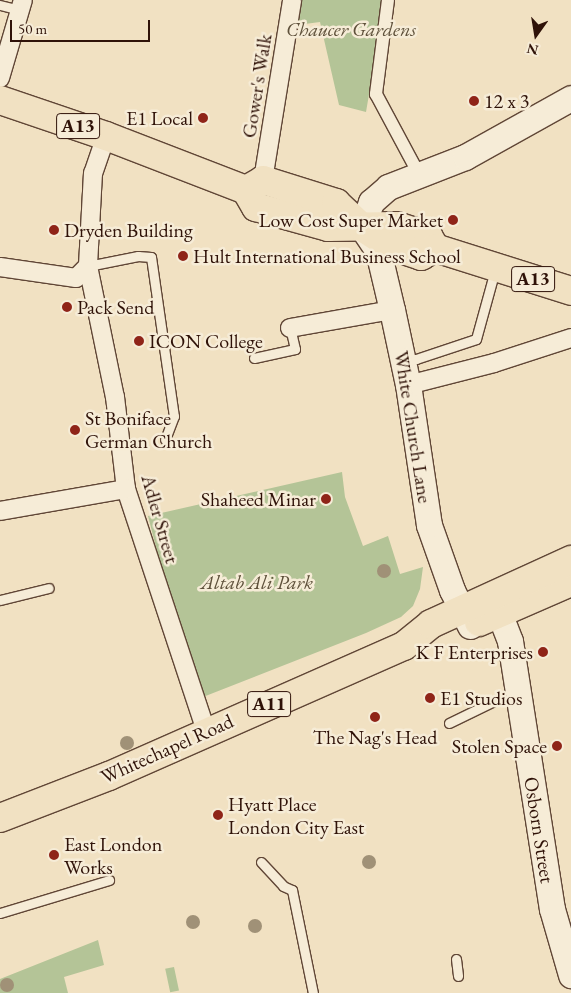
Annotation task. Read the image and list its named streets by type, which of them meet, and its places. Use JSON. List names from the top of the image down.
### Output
{
  "streets": {
    "highway": ["A13", "A11", "Whitechapel Road"],
    "main road": ["White Church Lane", "Osborn Street"],
    "street": ["Gower's Walk", "Adler Street"]
  },
  "crossings": [
    ["Gower's Walk", "A13"],
    ["A13", "White Church Lane"],
    ["A13", "Adler Street"],
    ["White Church Lane", "Whitechapel Road"],
    ["Adler Street", "Whitechapel Road"],
    ["A11", "Whitechapel Road"],
    ["A11", "Osborn Street"],
    ["Whitechapel Road", "Osborn Street"]
  ],
  "parks": ["Chaucer Gardens", "Altab Ali Park"],
  "places": [
    "12 x 3",
    "E1 Local",
    "Low Cost Super Market",
    "Dryden Building",
    "Hult International Business School",
    "Pack Send",
    "ICON College",
    "St Boniface German Church",
    "Shaheed Minar",
    "K F Enterprises",
    "E1 Studios",
    "The Nag's Head",
    "Stolen Space",
    "Hyatt Place London City East",
    "East London Works"
  ],
  "scale_bar": "50 m",
  "north": "bottom"
}
